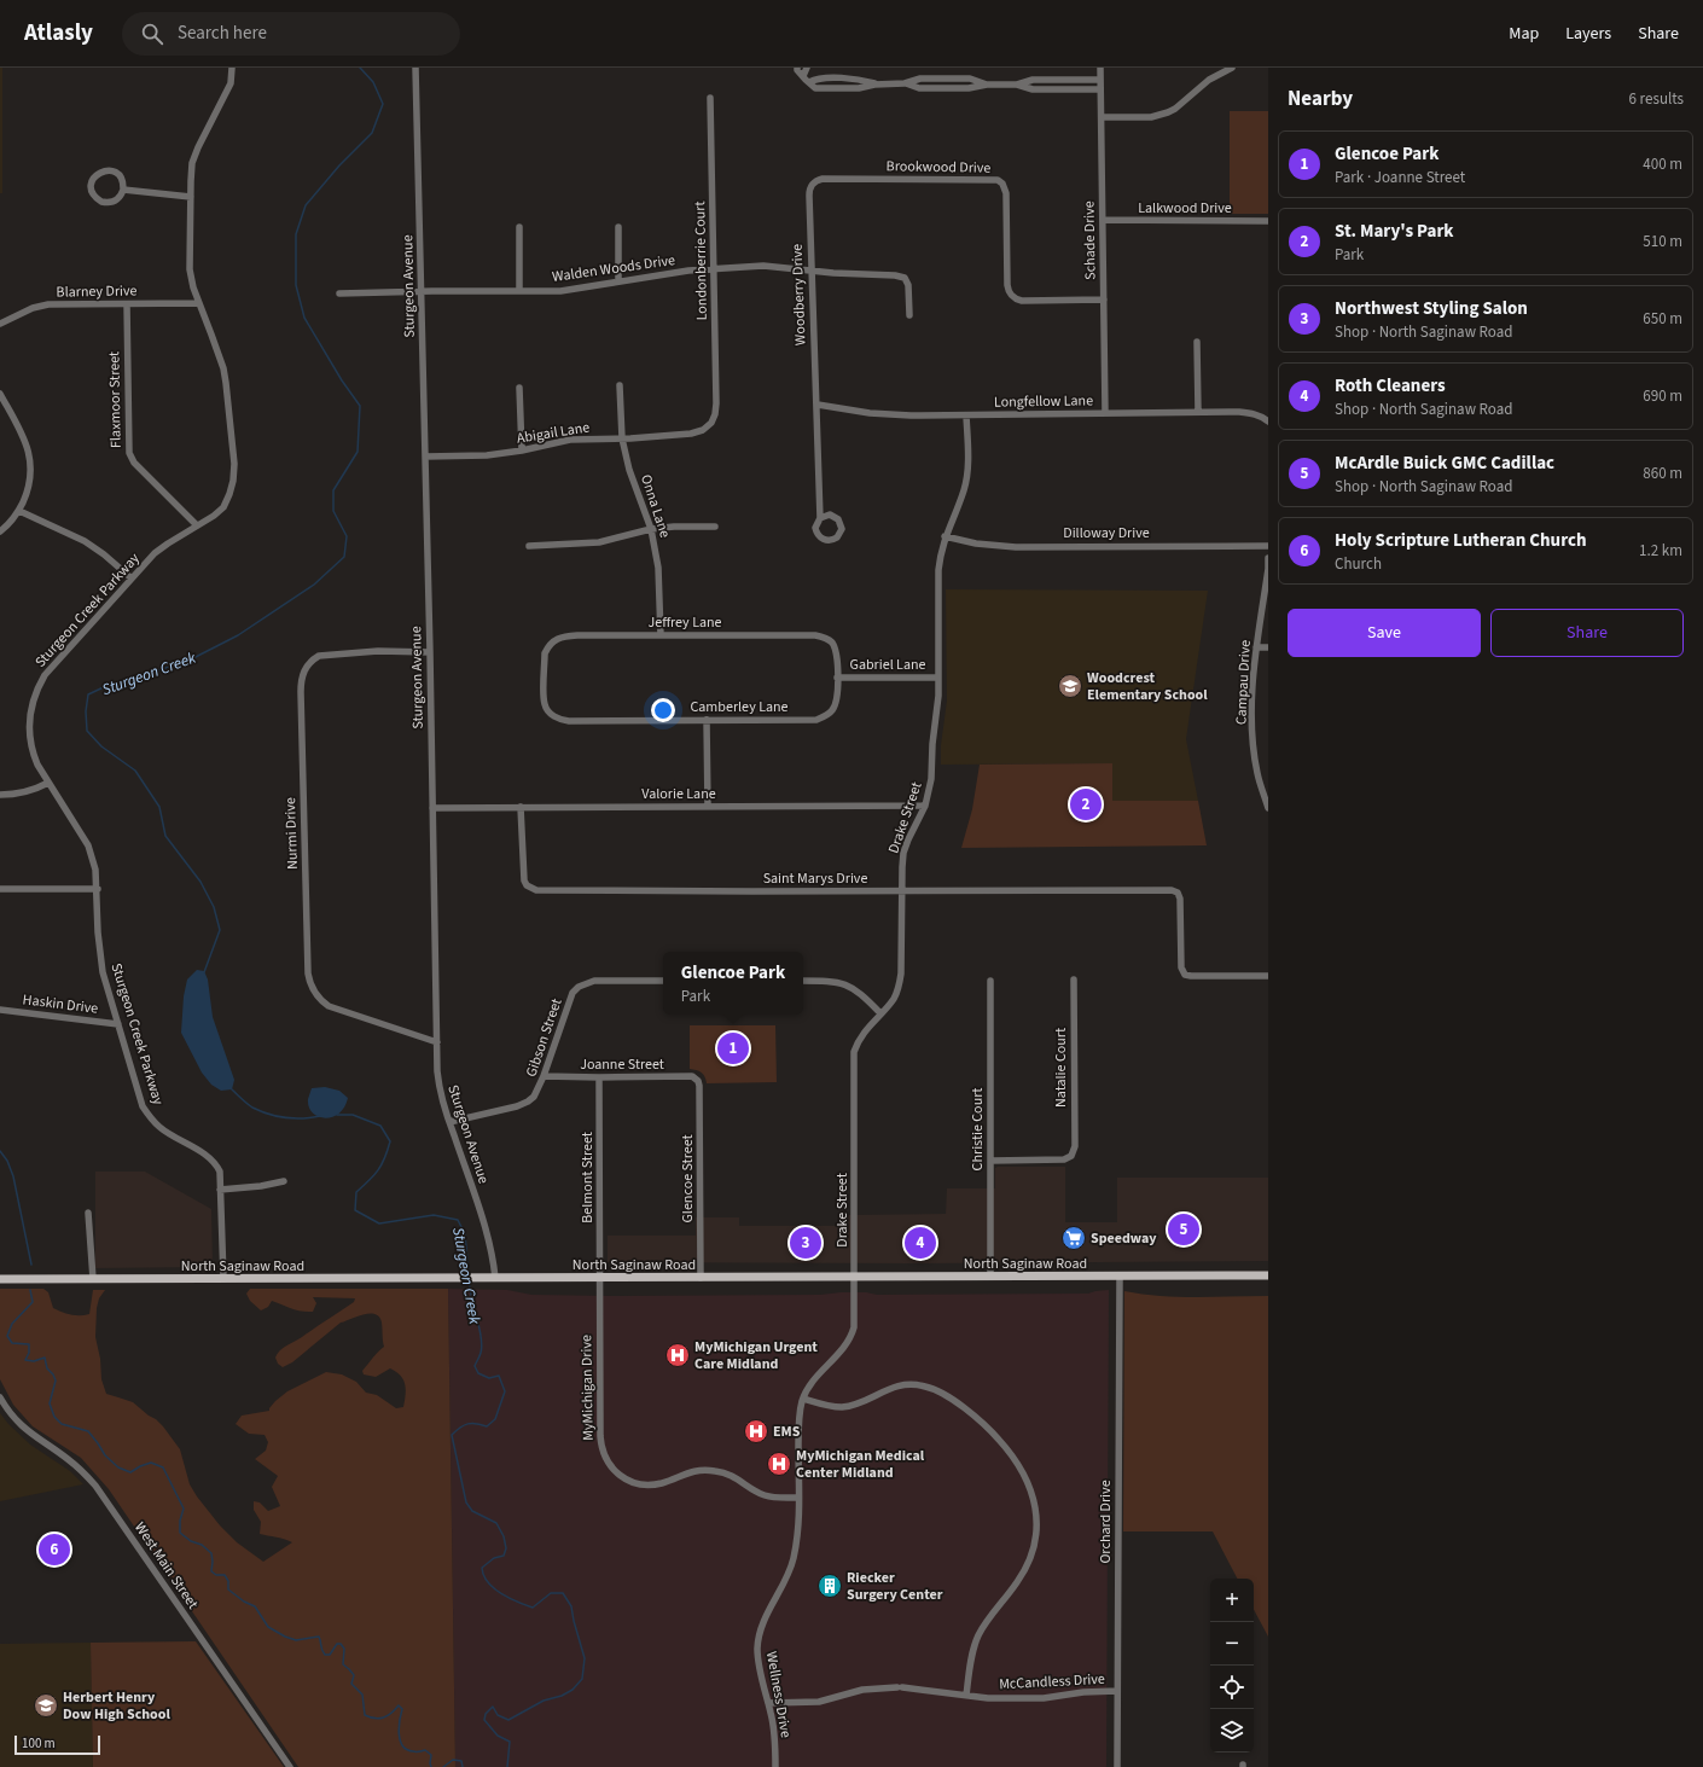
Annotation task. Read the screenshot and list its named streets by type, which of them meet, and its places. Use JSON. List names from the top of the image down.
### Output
{
  "streets": {
    "main road": ["North Saginaw Road"],
    "street": [
      "Brookwood Drive",
      "Lalkwood Drive",
      "Schade Drive",
      "Londonberrie Court",
      "Walden Woods Drive",
      "Sturgeon Avenue",
      "Blarney Drive",
      "Woodberry Drive",
      "Flaxmoor Street",
      "Longfellow Lane",
      "Abigail Lane",
      "Onna Lane",
      "Dilloway Drive",
      "Sturgeon Creek Parkway",
      "Jeffrey Lane",
      "Gabriel Lane",
      "Campau Drive",
      "Camberley Lane",
      "Valorie Lane",
      "Drake Street",
      "Nurmi Drive",
      "Saint Marys Drive",
      "Haskin Drive",
      "Gibson Street",
      "Joanne Street",
      "Natalie Court",
      "Christie Court",
      "Belmont Street",
      "Glencoe Street",
      "MyMichigan Drive",
      "Orchard Drive",
      "West Main Street",
      "McCandless Drive",
      "Wellness Drive"
    ]
  },
  "crossings": [
    ["Brookwood Drive", "Schade Drive"],
    ["Brookwood Drive", "Woodberry Drive"],
    ["Lalkwood Drive", "Schade Drive"],
    ["Schade Drive", "Longfellow Lane"],
    ["Londonberrie Court", "Walden Woods Drive"],
    ["Londonberrie Court", "Abigail Lane"],
    ["Walden Woods Drive", "Sturgeon Avenue"],
    ["Walden Woods Drive", "Woodberry Drive"],
    ["Sturgeon Avenue", "Abigail Lane"],
    ["Sturgeon Avenue", "Valorie Lane"],
    ["Sturgeon Avenue", "Nurmi Drive"],
    ["Sturgeon Avenue", "Gibson Street"],
    ["Sturgeon Avenue", "North Saginaw Road"],
    ["Blarney Drive", "Flaxmoor Street"],
    ["Blarney Drive", "Sturgeon Creek Parkway"],
    ["Woodberry Drive", "Longfellow Lane"],
    ["Flaxmoor Street", "Sturgeon Creek Parkway"],
    ["Longfellow Lane", "Drake Street"],
    ["Abigail Lane", "Onna Lane"],
    ["Onna Lane", "Jeffrey Lane"],
    ["Dilloway Drive", "Drake Street"],
    ["Sturgeon Creek Parkway", "Haskin Drive"],
    ["Sturgeon Creek Parkway", "North Saginaw Road"],
    ["Jeffrey Lane", "Gabriel Lane"],
    ["Jeffrey Lane", "Camberley Lane"],
    ["Gabriel Lane", "Camberley Lane"],
    ["Gabriel Lane", "Drake Street"],
    ["Valorie Lane", "Drake Street"],
    ["Valorie Lane", "Saint Marys Drive"],
    ["Drake Street", "Saint Marys Drive"],
    ["Drake Street", "North Saginaw Road"],
    ["Drake Street", "Wellness Drive"],
    ["Gibson Street", "Joanne Street"],
    ["Joanne Street", "Belmont Street"],
    ["Joanne Street", "Glencoe Street"],
    ["Natalie Court", "Christie Court"],
    ["Christie Court", "North Saginaw Road"],
    ["Belmont Street", "North Saginaw Road"],
    ["Belmont Street", "MyMichigan Drive"],
    ["Glencoe Street", "North Saginaw Road"],
    ["North Saginaw Road", "MyMichigan Drive"],
    ["North Saginaw Road", "Orchard Drive"],
    ["North Saginaw Road", "Wellness Drive"],
    ["MyMichigan Drive", "Wellness Drive"],
    ["Orchard Drive", "McCandless Drive"],
    ["McCandless Drive", "Wellness Drive"]
  ],
  "water": ["Sturgeon Creek"],
  "places": {
    "school or university": ["Woodcrest Elementary School", "Herbert Henry Dow High School"],
    "supermarket": ["Speedway"],
    "hospital": ["MyMichigan Urgent Care Midland", "EMS", "MyMichigan Medical Center Midland"],
    "building": ["Riecker Surgery Center"]
  },
  "scale_bar": "100 m",
  "page": {
    "header": "Atlasly",
    "search": "Search here",
    "nav": ["Map", "Layers", "Share"],
    "heading": ["Nearby", "6 results"],
    "list": [
      {
        "mark": "1",
        "name": "Glencoe Park",
        "note": "Park · Joanne Street",
        "value": "400 m"
      },
      {
        "mark": "2",
        "name": "St. Mary's Park",
        "note": "Park",
        "value": "510 m"
      },
      {
        "mark": "3",
        "name": "Northwest Styling Salon",
        "note": "Shop · North Saginaw Road",
        "value": "650 m"
      },
      {
        "mark": "4",
        "name": "Roth Cleaners",
        "note": "Shop · North Saginaw Road",
        "value": "690 m"
      },
      {
        "mark": "5",
        "name": "McArdle Buick GMC Cadillac",
        "note": "Shop · North Saginaw Road",
        "value": "860 m"
      },
      {
        "mark": "6",
        "name": "Holy Scripture Lutheran Church",
        "note": "Church",
        "value": "1.2 km"
      }
    ],
    "buttons": ["Save", "Share"],
    "pins": [
      "2",
      "1",
      "5",
      "3",
      "4",
      "6"
    ],
    "popup": ["Glencoe Park", "Park"],
    "map_buttons": ["+", "−"],
    "scale": "100 m"
  }
}
